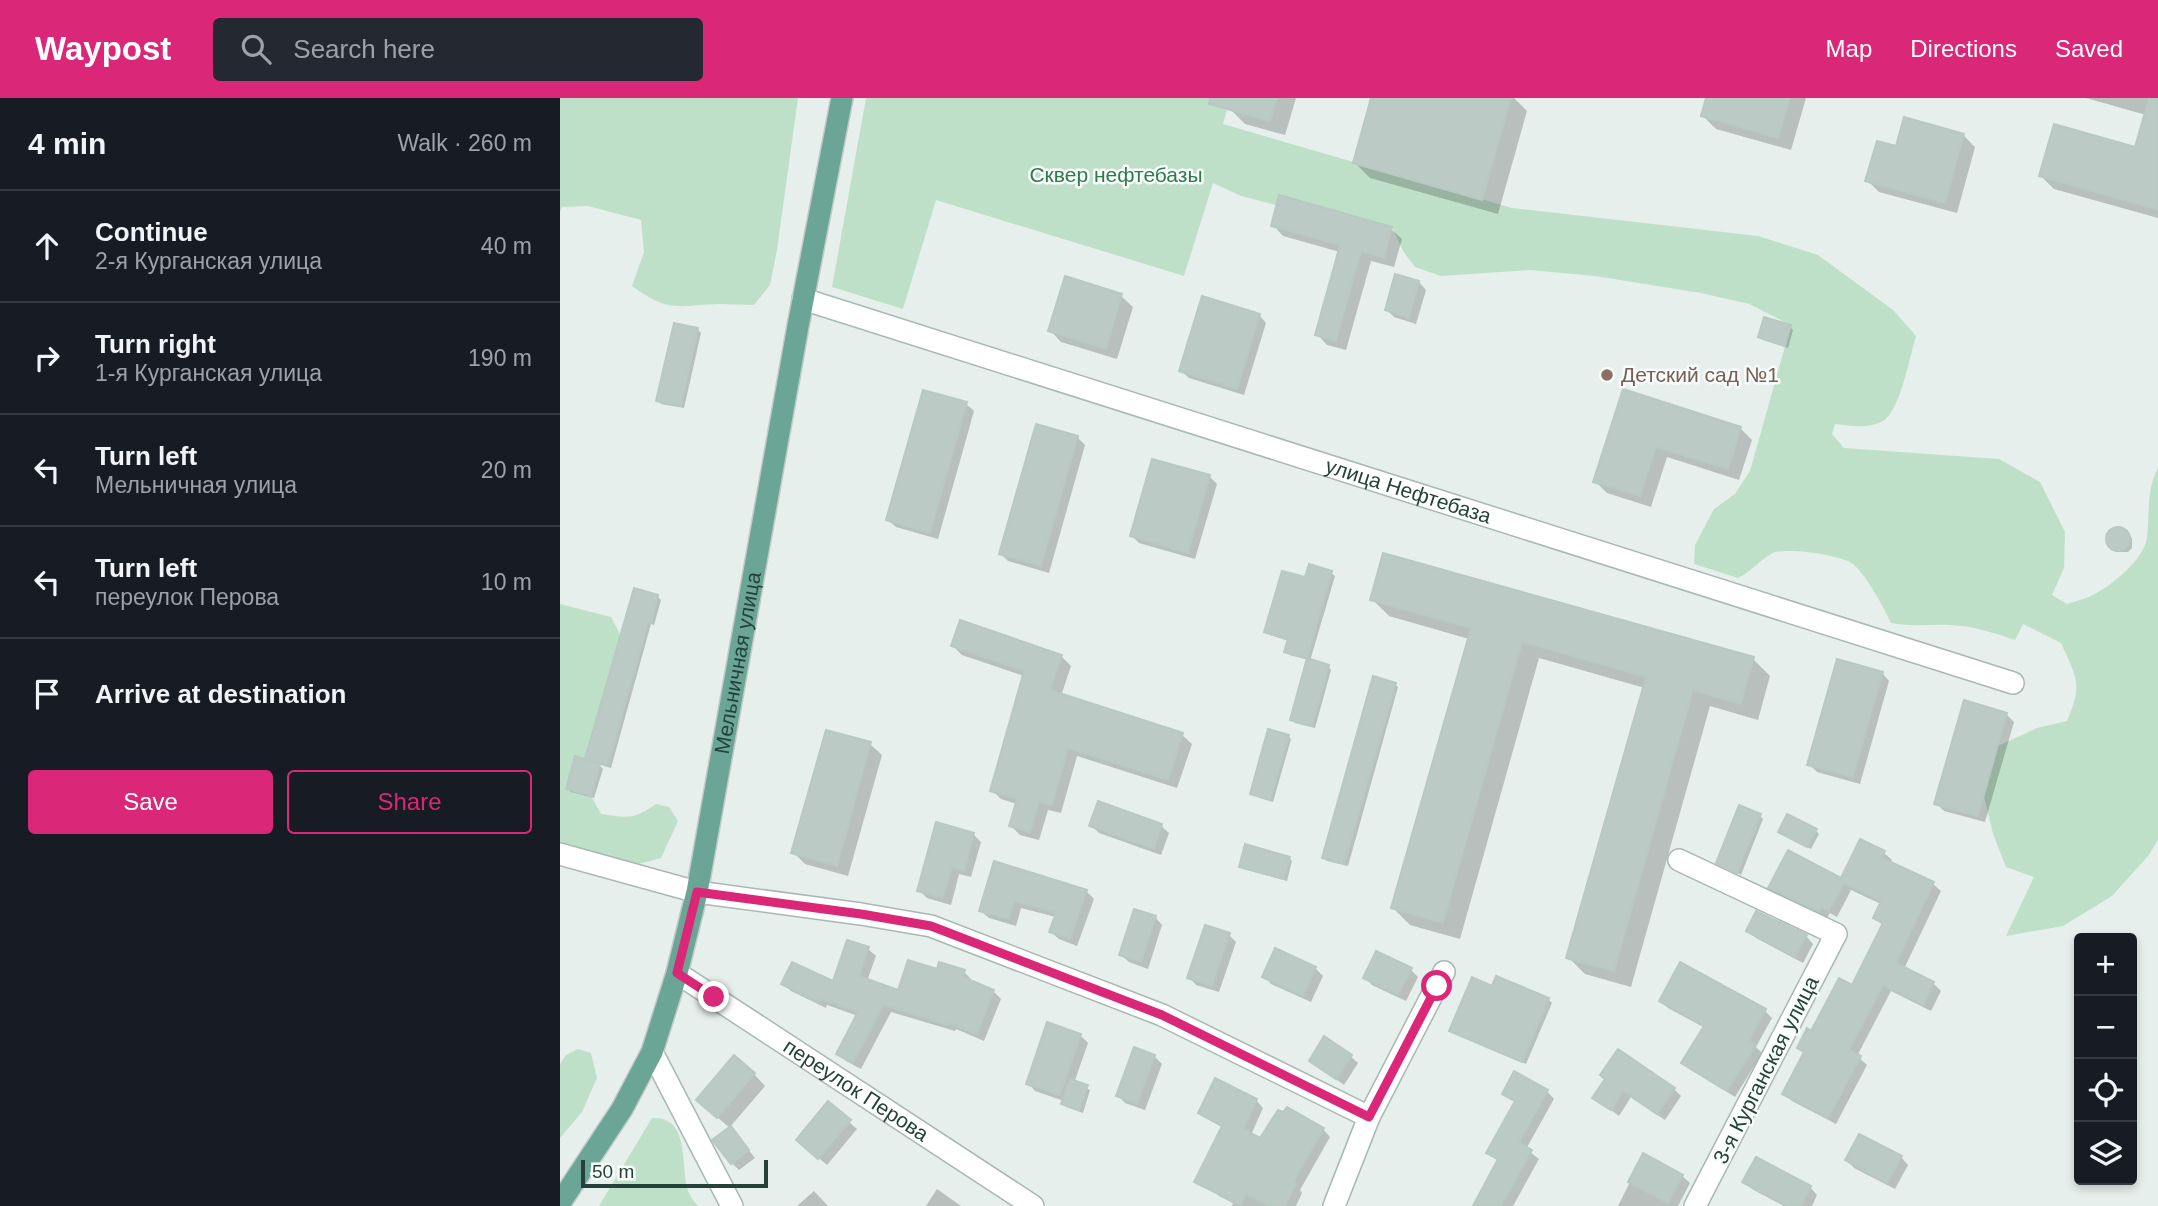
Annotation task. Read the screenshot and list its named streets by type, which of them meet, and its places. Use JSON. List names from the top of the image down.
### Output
{
  "streets": {
    "main road": ["Мельничная улица"],
    "street": ["улица Нефтебаза", "3-я Курганская улица", "переулок Перова"]
  },
  "crossings": [
    ["улица Нефтебаза", "Мельничная улица"],
    ["Мельничная улица", "переулок Перова"]
  ],
  "parks": ["Сквер нефтебазы"],
  "places": ["Детский сад №1"],
  "scale_bar": "50 m",
  "page": {
    "header": "Waypost",
    "search": "Search here",
    "nav": ["Map", "Directions", "Saved"],
    "heading": ["4 min", "Walk · 260 m"],
    "list": [
      ["Continue", "2-я Курганская улица", "40 m"],
      ["Turn right", "1-я Курганская улица", "190 m"],
      ["Turn left", "Мельничная улица", "20 m"],
      ["Turn left", "переулок Перова", "10 m"],
      "Arrive at destination"
    ],
    "buttons": ["Save", "Share"],
    "map_buttons": ["+", "−"],
    "scale": "50 m"
  }
}
